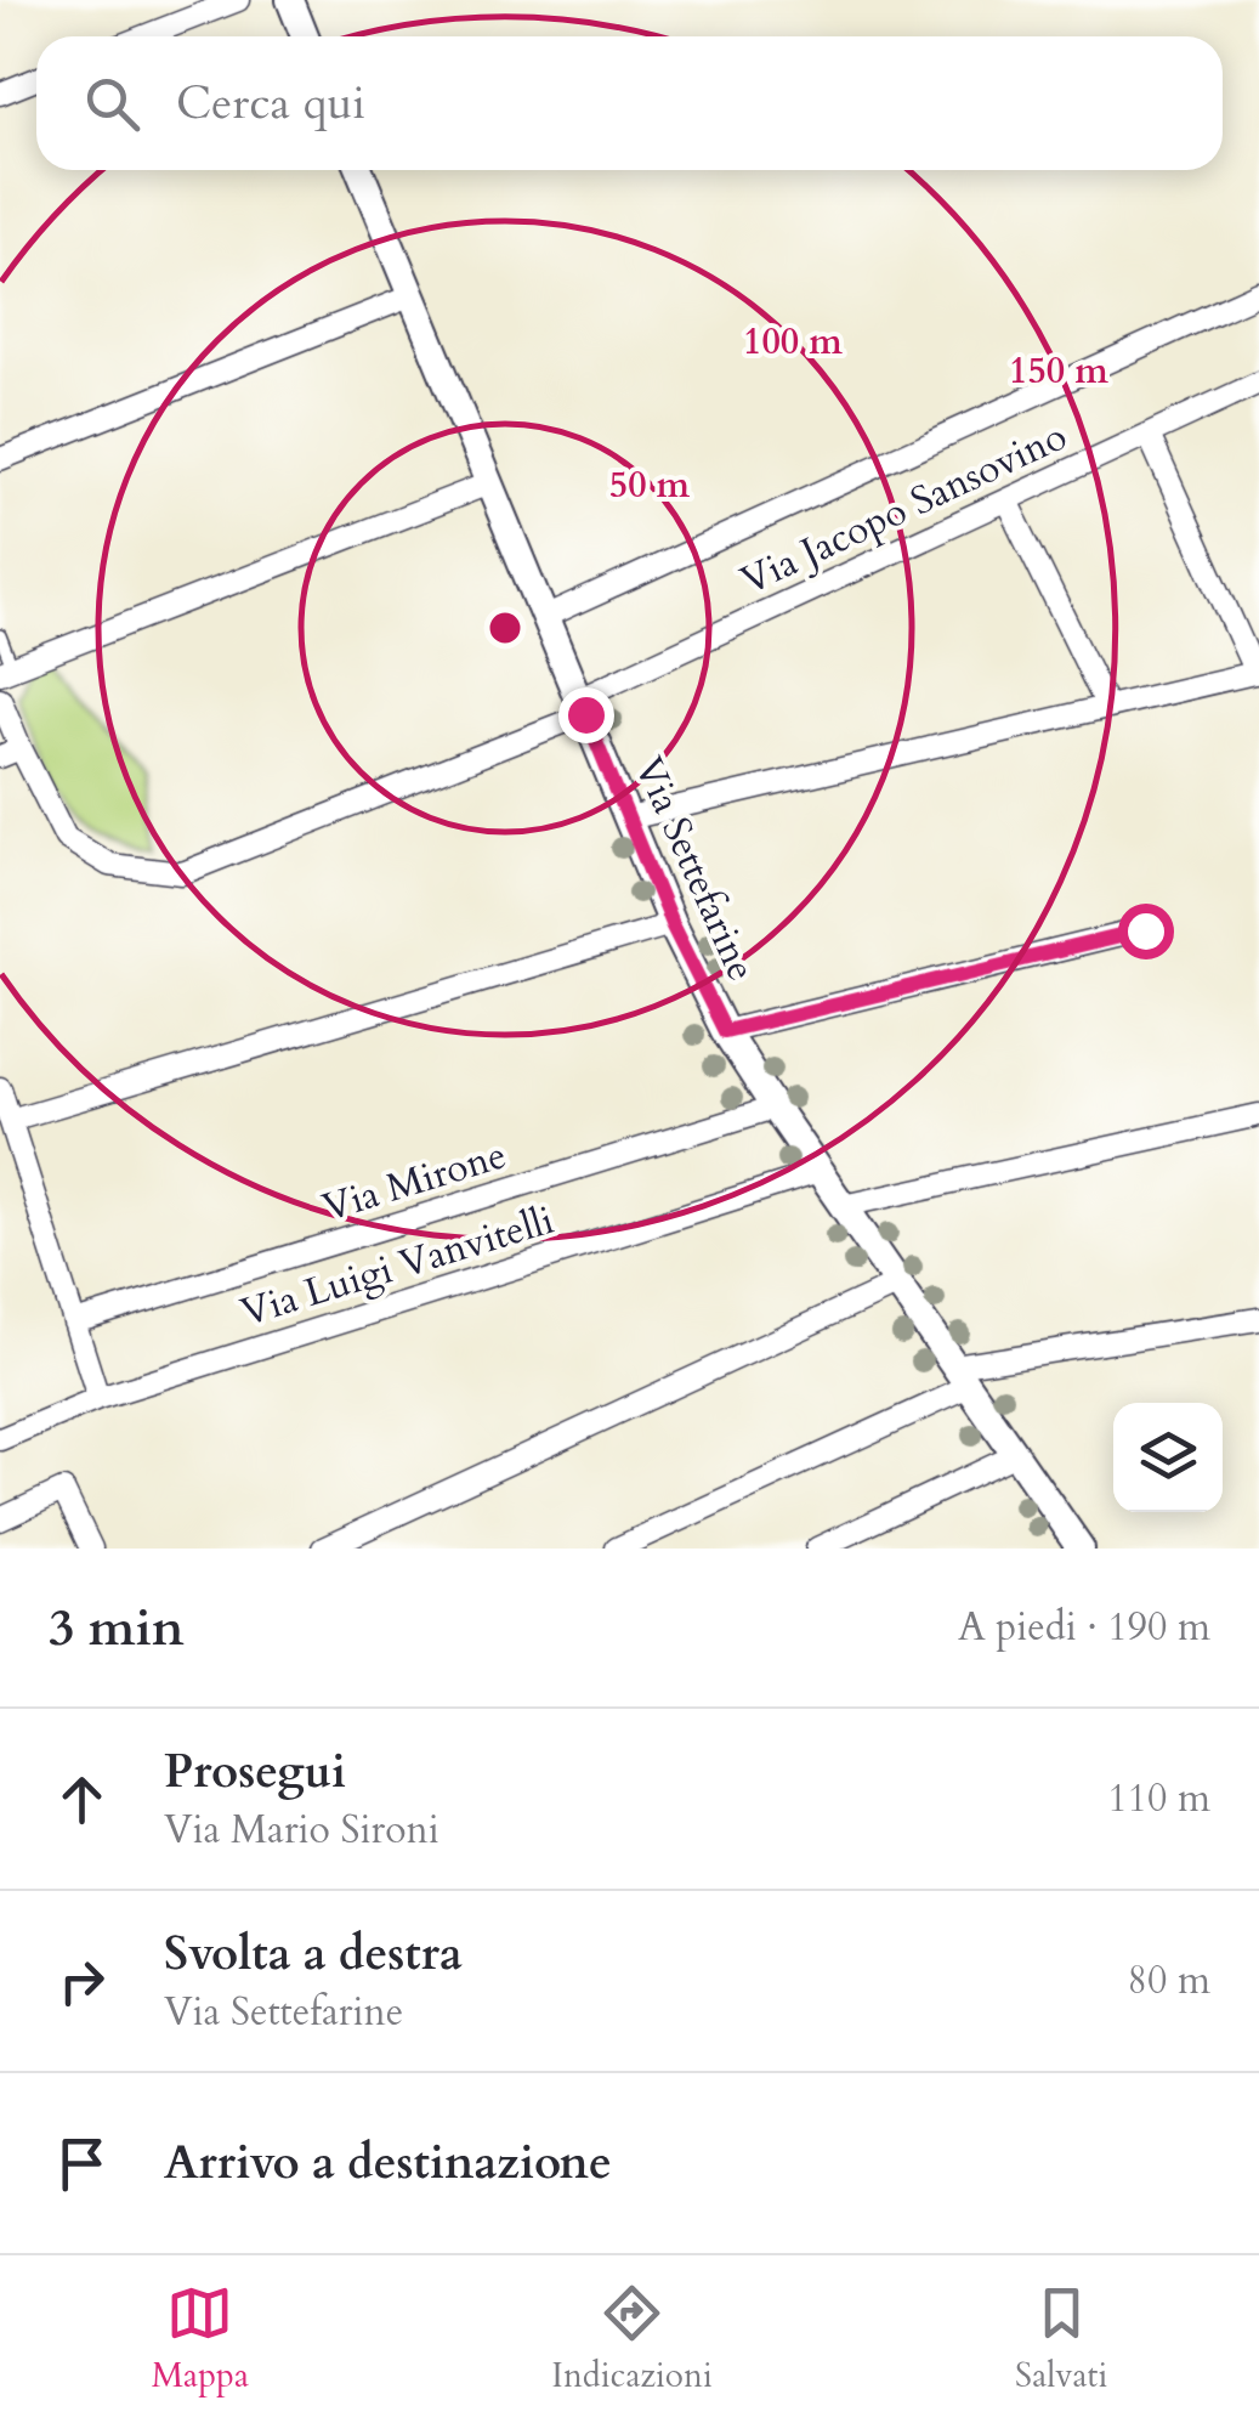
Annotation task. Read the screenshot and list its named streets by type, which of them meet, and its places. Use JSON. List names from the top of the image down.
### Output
{
  "streets": {
    "street": [
      "Via Jacopo Sansovino",
      "Via Settefarine",
      "Via Mirone",
      "Via Luigi Vanvitelli"
    ]
  },
  "crossings": [
    ["Via Jacopo Sansovino", "Via Settefarine"],
    ["Via Settefarine", "Via Mirone"],
    ["Via Settefarine", "Via Luigi Vanvitelli"]
  ],
  "page": {
    "search": "Cerca qui",
    "heading": ["3 min", "A piedi · 190 m"],
    "list": [
      ["Prosegui", "Via Mario Sironi", "110 m"],
      ["Svolta a destra", "Via Settefarine", "80 m"],
      "Arrivo a destinazione"
    ],
    "nav": ["Mappa", "Indicazioni", "Salvati"]
  },
  "rings": ["100 m", "150 m", "50 m"]
}
